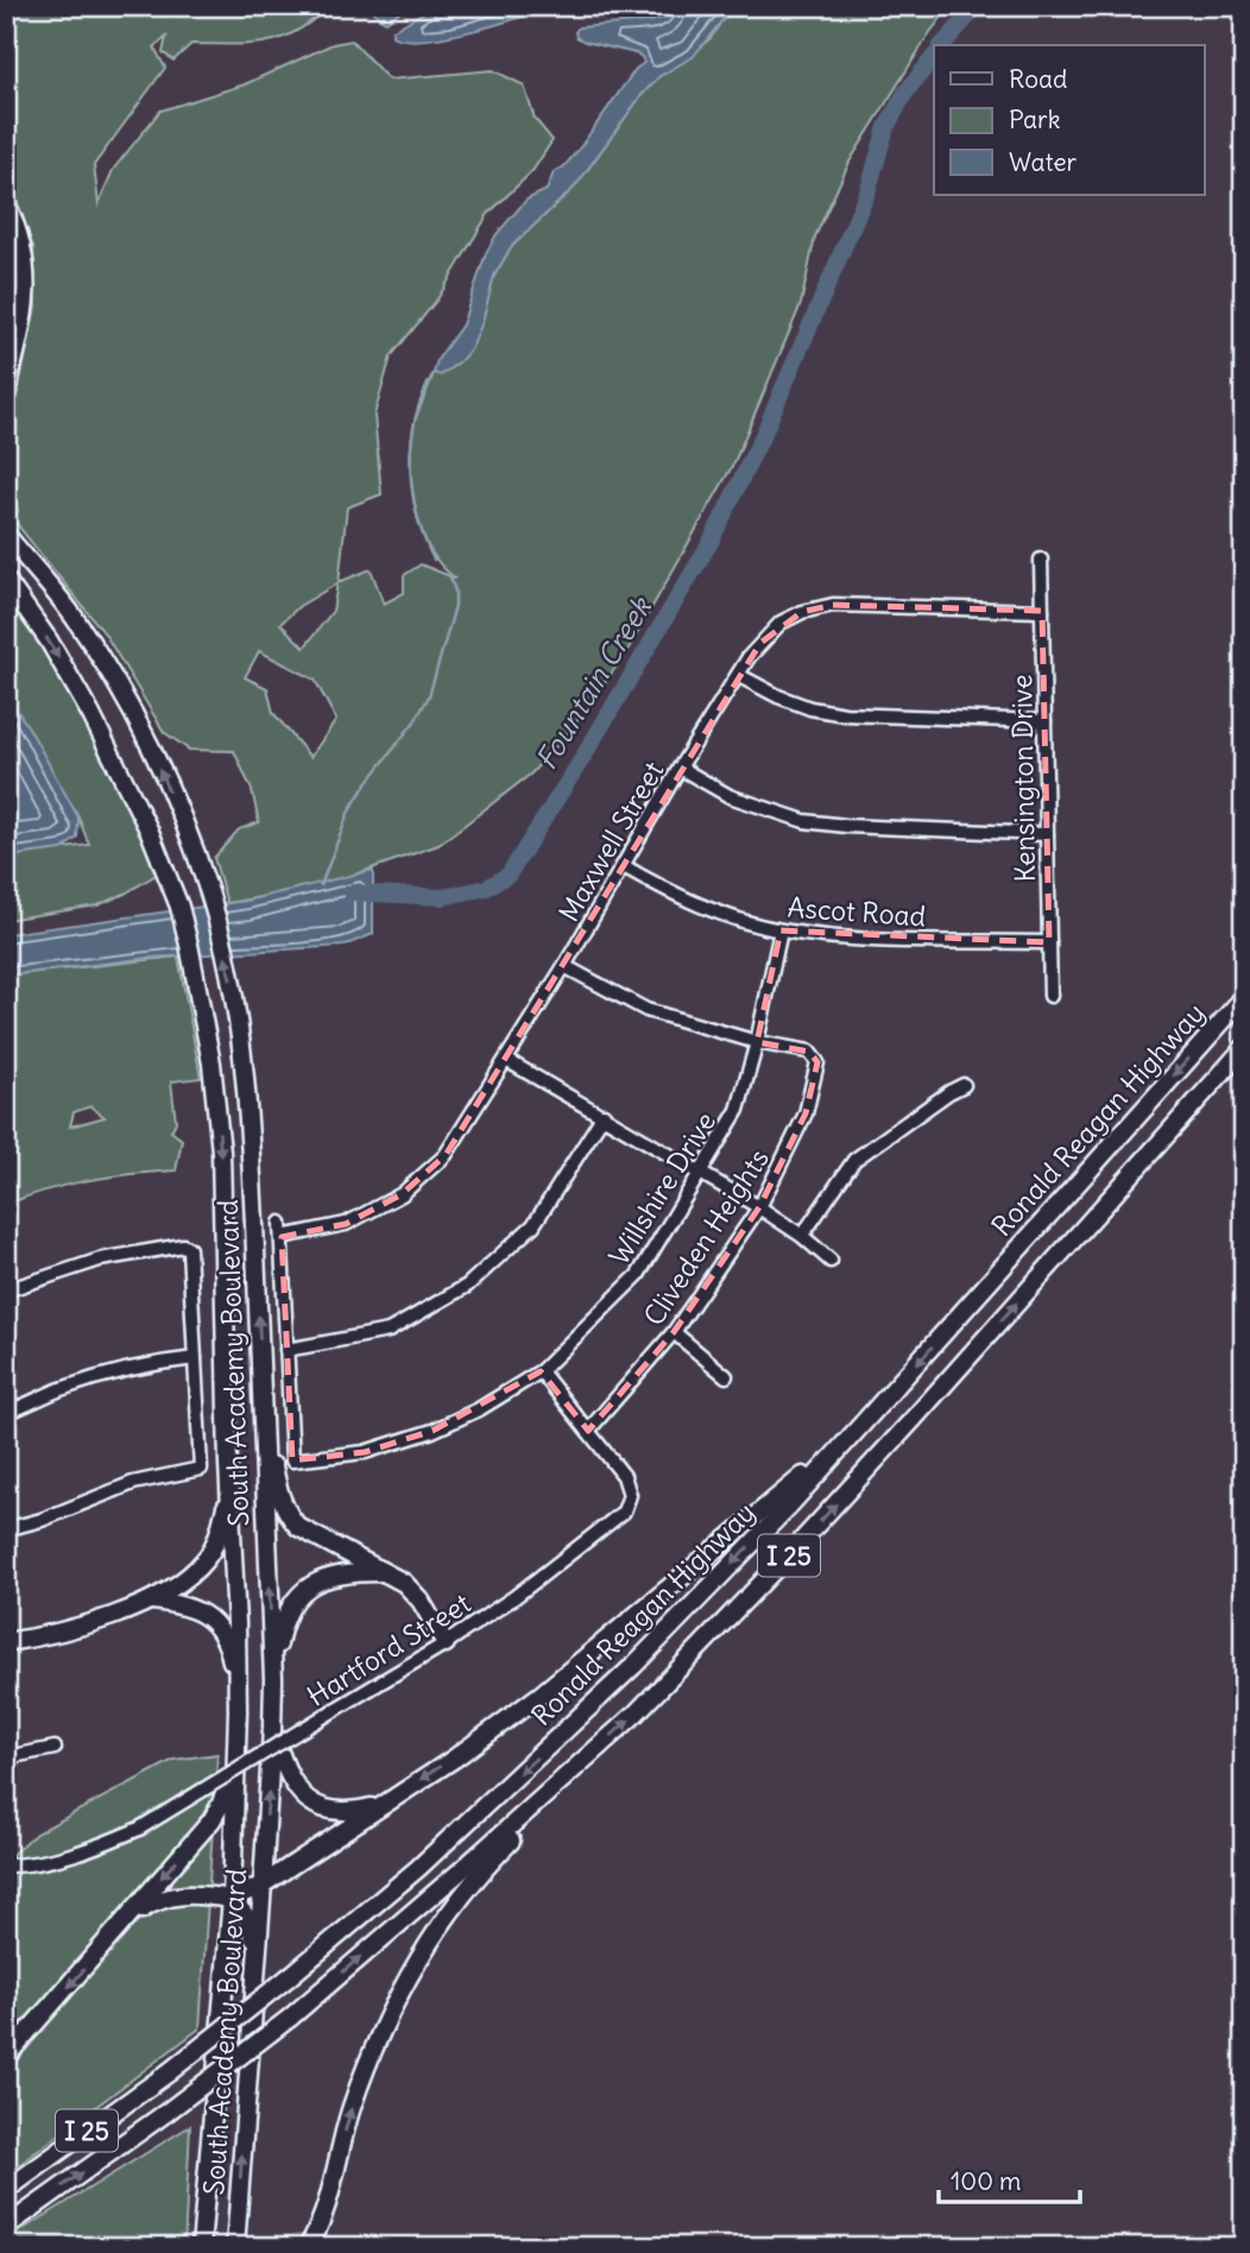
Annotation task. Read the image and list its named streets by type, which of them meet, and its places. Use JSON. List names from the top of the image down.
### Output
{
  "streets": {
    "highway": ["Ronald Reagan Highway", "South Academy Boulevard", "I 25"],
    "street": [
      "Kensington Drive",
      "Maxwell Street",
      "Ascot Road",
      "Willshire Drive",
      "Cliveden Heights",
      "Hartford Street"
    ]
  },
  "crossings": [
    ["Kensington Drive", "Maxwell Street"],
    ["Kensington Drive", "Ascot Road"],
    ["Maxwell Street", "Ascot Road"],
    ["Ascot Road", "Willshire Drive"],
    ["Willshire Drive", "Cliveden Heights"],
    ["Willshire Drive", "Hartford Street"],
    ["Cliveden Heights", "Hartford Street"]
  ],
  "water": ["Fountain Creek"],
  "legend": ["Road", "Park", "Water"],
  "scale_bar": "100 m"
}
